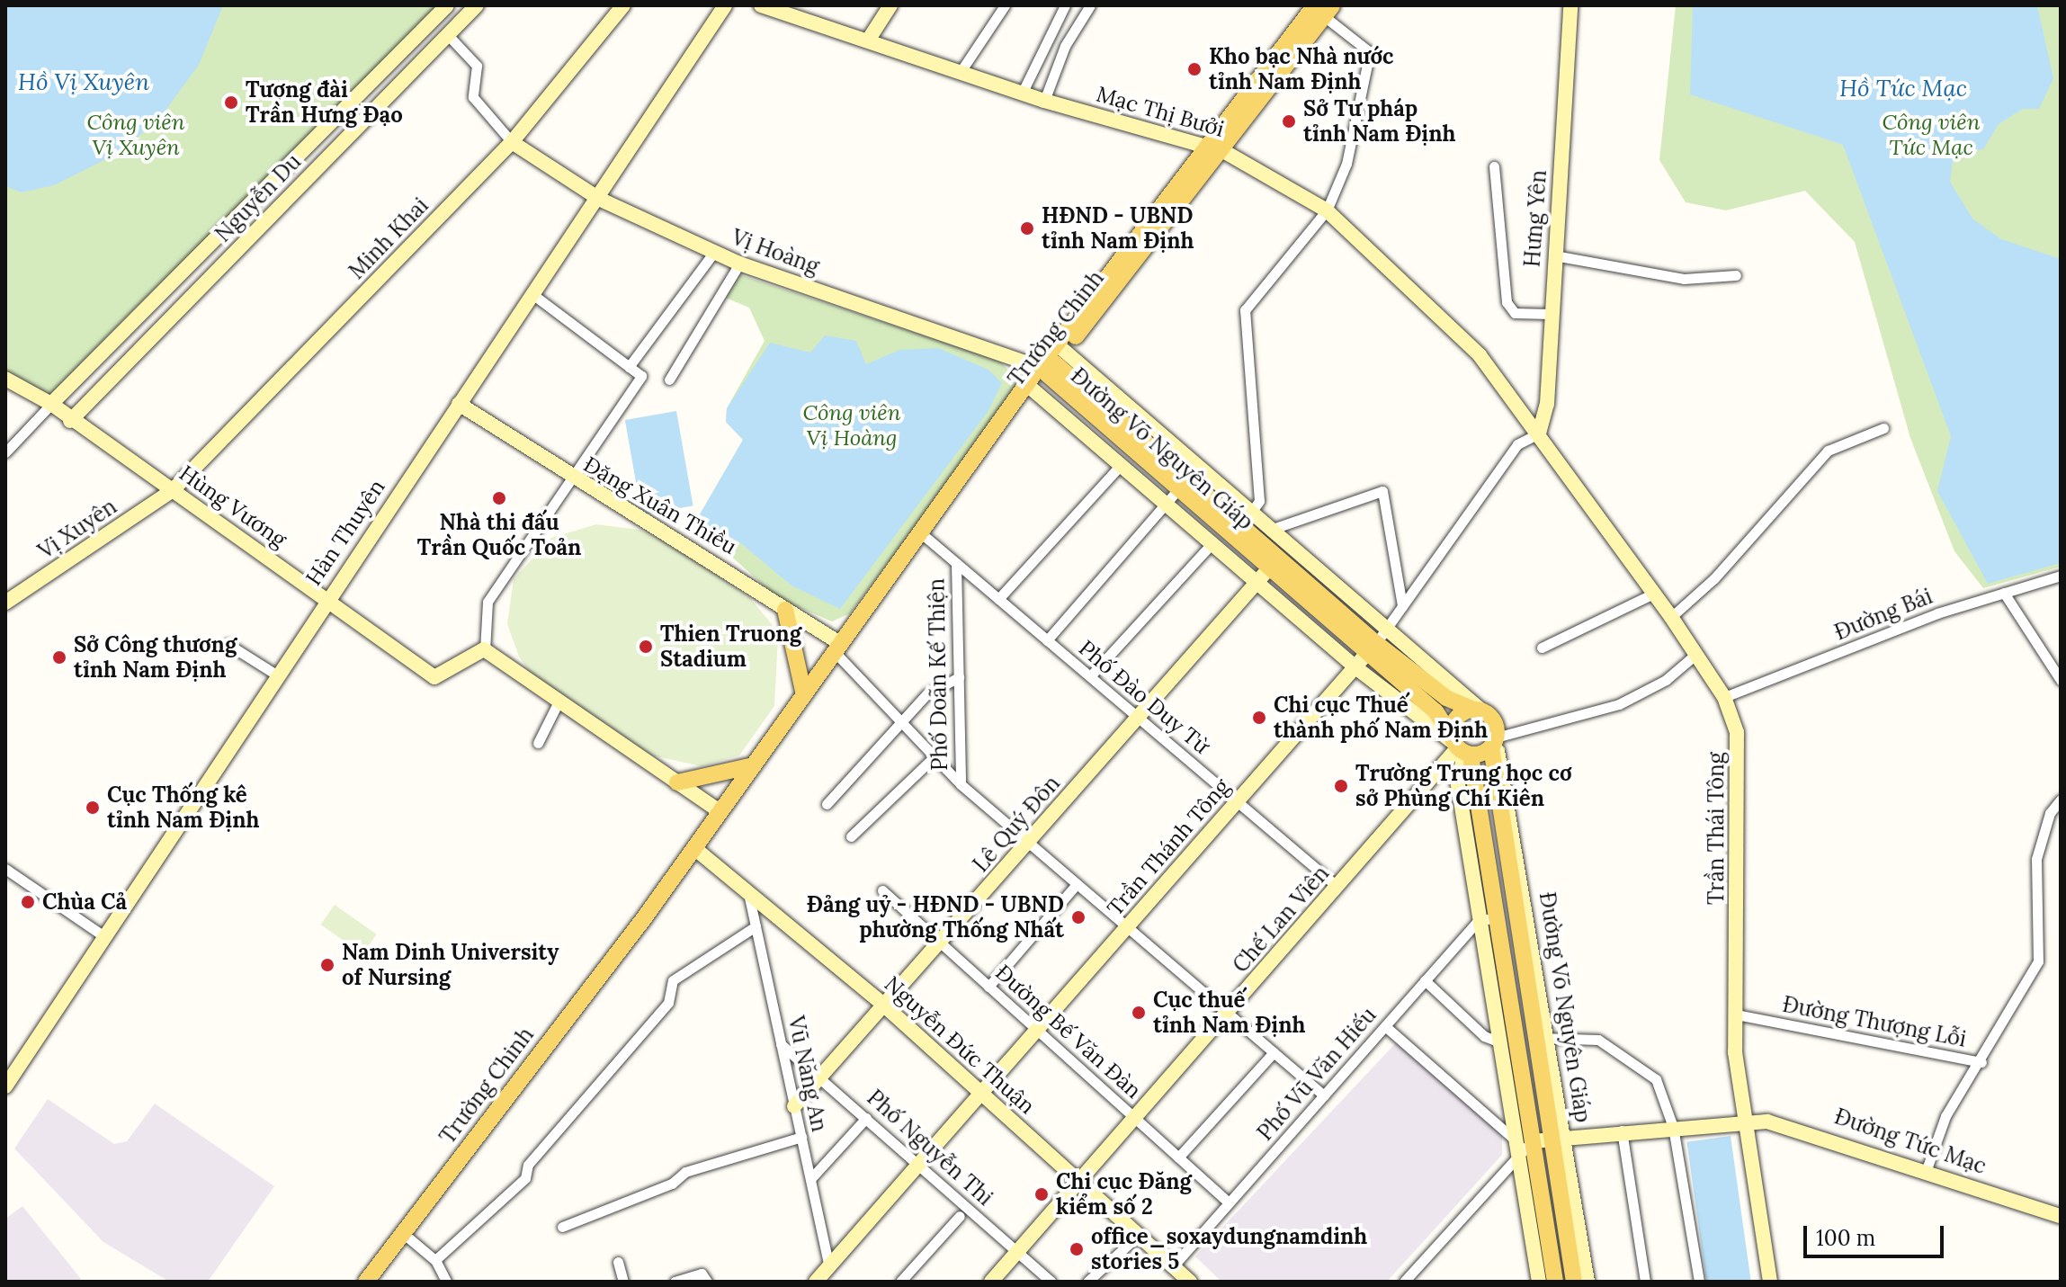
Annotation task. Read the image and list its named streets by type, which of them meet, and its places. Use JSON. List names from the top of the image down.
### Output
{
  "streets": {
    "main road": ["Trường Chinh", "Đường Võ Nguyên Giáp"],
    "street": [
      "Mạc Thị Bưởi",
      "Nguyễn Du",
      "Hưng Yên",
      "Minh Khai",
      "Vị Hoàng",
      "Đặng Xuân Thiều",
      "Hùng Vương",
      "Vị Xuyên",
      "Hàn Thuyên",
      "Đường Bái",
      "Phố Doãn Kế Thiện",
      "Phố Đào Duy Từ",
      "Lê Quý Đôn",
      "Trần Thái Tông",
      "Trần Thánh Tông",
      "Chế Lan Viên",
      "Đường Thượng Lỗi",
      "Đường Bế Văn Đàn",
      "Nguyễn Đức Thuận",
      "Vũ Năng An",
      "Phố Vũ Văn Hiếu",
      "Đường Tức Mạc",
      "Phố Nguyễn Thi"
    ]
  },
  "crossings": [
    ["Mạc Thị Bưởi", "Hưng Yên"],
    ["Mạc Thị Bưởi", "Trường Chinh"],
    ["Mạc Thị Bưởi", "Trần Thái Tông"],
    ["Mạc Thị Bưởi", "Trần Thánh Tông"],
    ["Nguyễn Du", "Hùng Vương"],
    ["Hưng Yên", "Trần Thái Tông"],
    ["Hưng Yên", "Trần Thánh Tông"],
    ["Minh Khai", "Vị Hoàng"],
    ["Minh Khai", "Hùng Vương"],
    ["Minh Khai", "Vị Xuyên"],
    ["Vị Hoàng", "Trường Chinh"],
    ["Vị Hoàng", "Đường Võ Nguyên Giáp"],
    ["Vị Hoàng", "Hàn Thuyên"],
    ["Trường Chinh", "Đường Võ Nguyên Giáp"],
    ["Trường Chinh", "Đặng Xuân Thiều"],
    ["Trường Chinh", "Phố Đào Duy Từ"],
    ["Trường Chinh", "Nguyễn Đức Thuận"],
    ["Đường Võ Nguyên Giáp", "Lê Quý Đôn"],
    ["Đường Võ Nguyên Giáp", "Trần Thánh Tông"],
    ["Đường Võ Nguyên Giáp", "Chế Lan Viên"],
    ["Đường Võ Nguyên Giáp", "Đường Tức Mạc"],
    ["Đặng Xuân Thiều", "Hàn Thuyên"],
    ["Hùng Vương", "Vị Xuyên"],
    ["Hùng Vương", "Hàn Thuyên"],
    ["Đường Bái", "Trần Thái Tông"],
    ["Phố Doãn Kế Thiện", "Phố Đào Duy Từ"],
    ["Phố Đào Duy Từ", "Lê Quý Đôn"],
    ["Phố Đào Duy Từ", "Trần Thánh Tông"],
    ["Phố Đào Duy Từ", "Chế Lan Viên"],
    ["Lê Quý Đôn", "Đường Bế Văn Đàn"],
    ["Lê Quý Đôn", "Nguyễn Đức Thuận"],
    ["Lê Quý Đôn", "Vũ Năng An"],
    ["Lê Quý Đôn", "Phố Nguyễn Thi"],
    ["Trần Thái Tông", "Trần Thánh Tông"],
    ["Trần Thái Tông", "Đường Thượng Lỗi"],
    ["Trần Thái Tông", "Đường Tức Mạc"],
    ["Trần Thánh Tông", "Đường Bế Văn Đàn"],
    ["Trần Thánh Tông", "Nguyễn Đức Thuận"],
    ["Trần Thánh Tông", "Vũ Năng An"],
    ["Trần Thánh Tông", "Phố Nguyễn Thi"],
    ["Chế Lan Viên", "Đường Bế Văn Đàn"],
    ["Chế Lan Viên", "Nguyễn Đức Thuận"],
    ["Chế Lan Viên", "Phố Nguyễn Thi"],
    ["Đường Bế Văn Đàn", "Phố Vũ Văn Hiếu"],
    ["Nguyễn Đức Thuận", "Vũ Năng An"],
    ["Nguyễn Đức Thuận", "Phố Vũ Văn Hiếu"],
    ["Vũ Năng An", "Phố Nguyễn Thi"]
  ],
  "water": ["Hồ Vị Xuyên", "Hồ Tức Mạc"],
  "parks": ["Công viên Vị Xuyên", "Công viên Tức Mạc", "Công viên Vị Hoàng"],
  "places": [
    "Kho bạc Nhà nước tỉnh Nam Định",
    "Tượng đài Trần Hưng Đạo",
    "Sở Tư pháp tỉnh Nam Định",
    "HĐND - UBND tỉnh Nam Định",
    "Nhà thi đấu Trần Quốc Toản",
    "Thien Truong Stadium",
    "Sở Công thương tỉnh Nam Định",
    "Chi cục Thuế thành phố Nam Định",
    "Trường Trung học cơ sở Phùng Chí Kiên",
    "Cục Thống kê tỉnh Nam Định",
    "Chùa Cả",
    "Đảng uỷ - HĐND - UBND phường Thống Nhất",
    "Nam Dinh University of Nursing",
    "Cục thuế tỉnh Nam Định",
    "Chi cục Đăng kiểm số 2",
    "office_soxaydungnamdinh stories 5"
  ],
  "scale_bar": "100 m"
}
